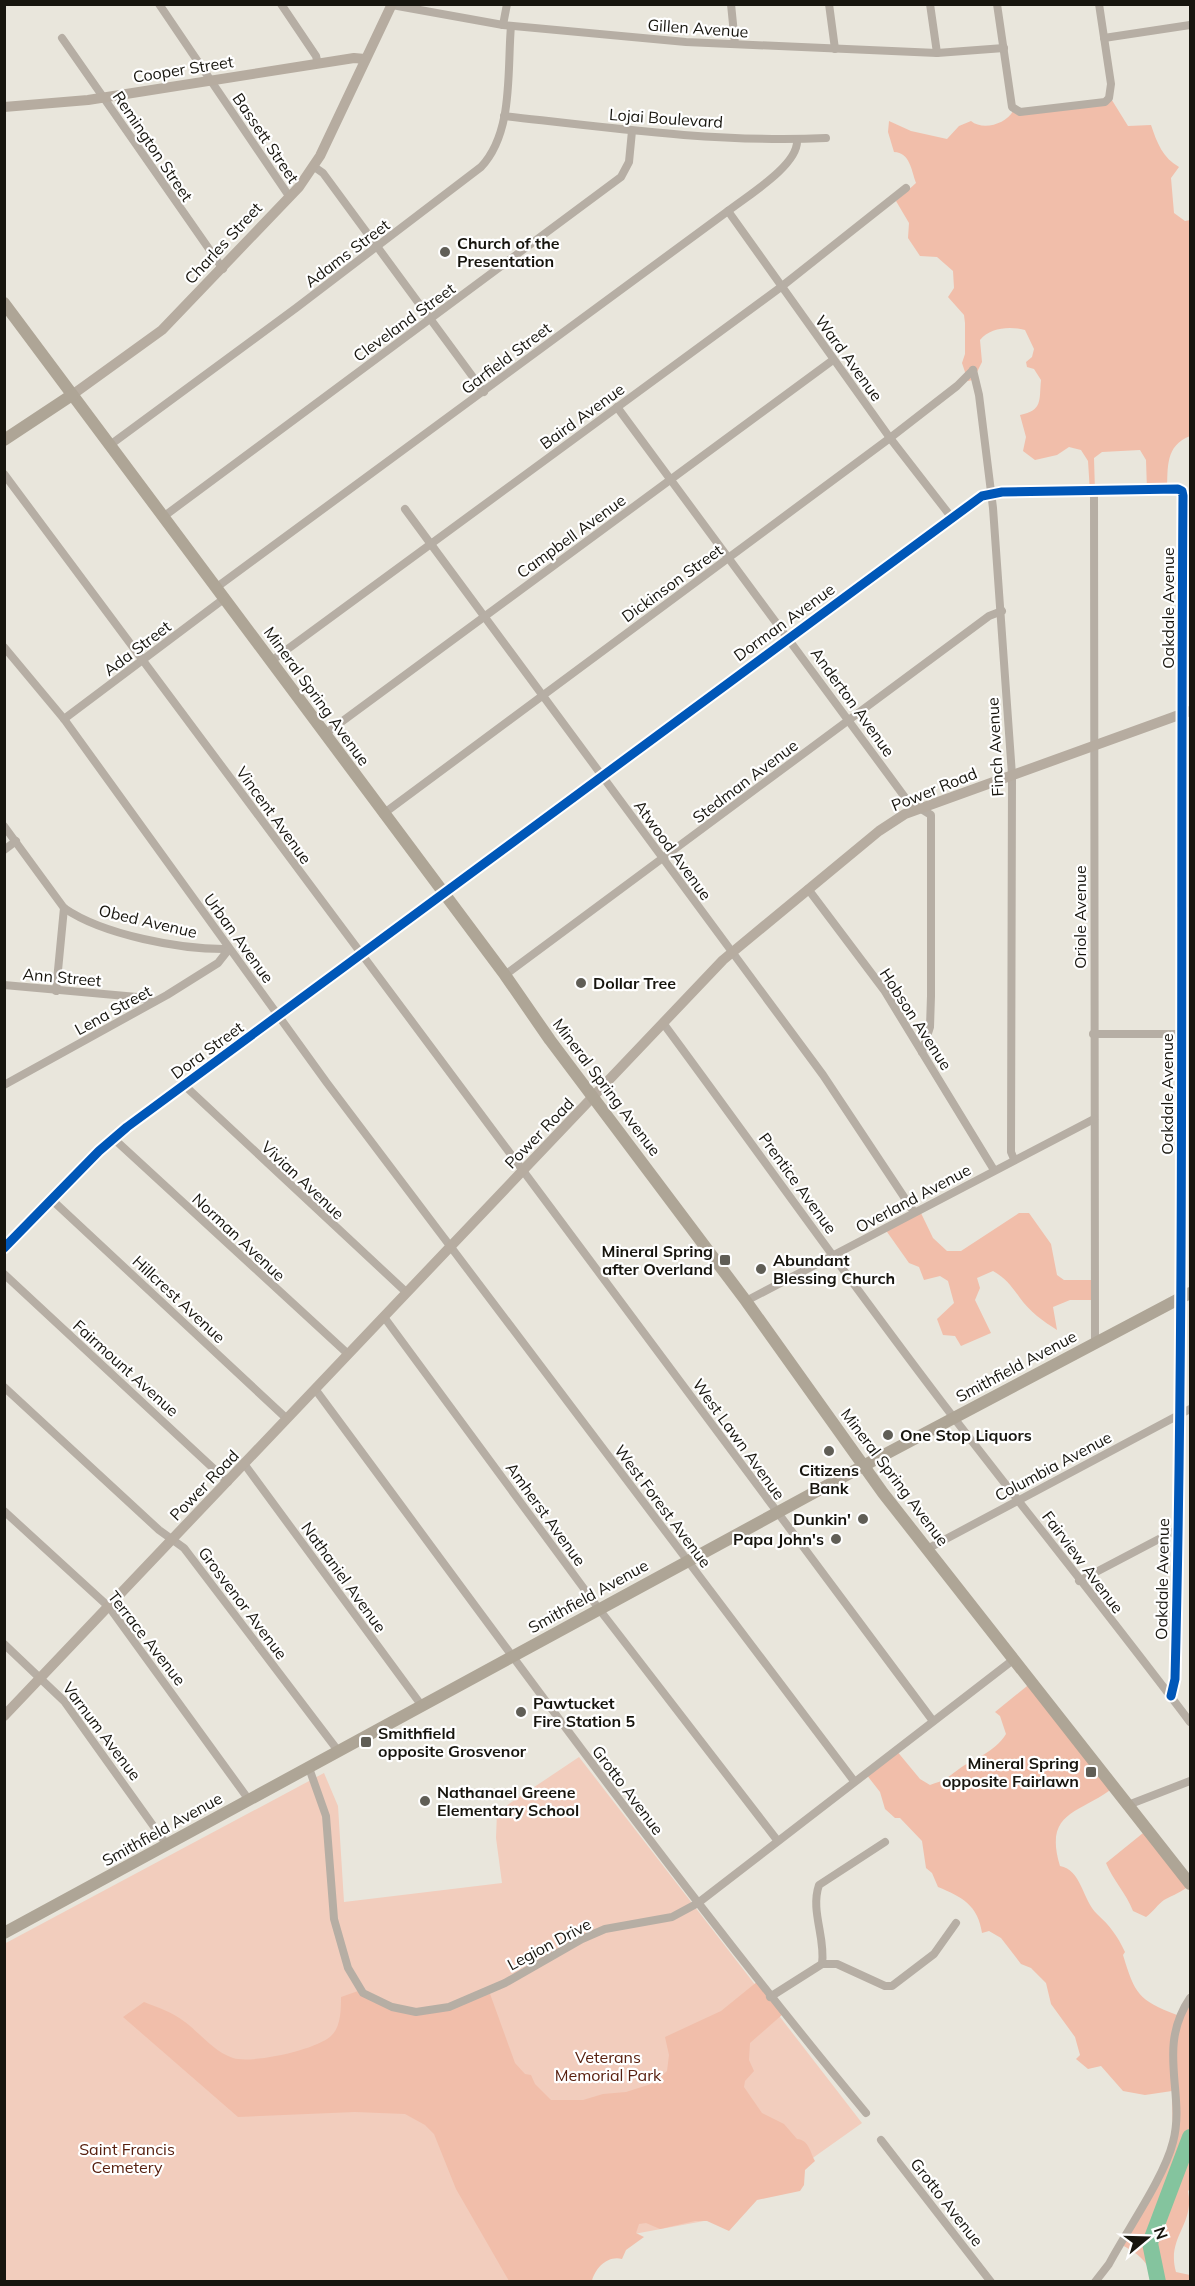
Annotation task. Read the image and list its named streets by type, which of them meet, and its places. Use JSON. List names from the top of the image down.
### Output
{
  "streets": {
    "main road": [
      "Cooper Street",
      "Charles Street",
      "Mineral Spring Avenue",
      "Power Road",
      "Smithfield Avenue"
    ],
    "street": [
      "Gillen Avenue",
      "Lojai Boulevard",
      "Bassett Street",
      "Remington Street",
      "Adams Street",
      "Cleveland Street",
      "Garfield Street",
      "Ward Avenue",
      "Baird Avenue",
      "Campbell Avenue",
      "Dickinson Street",
      "Oakdale Avenue",
      "Dorman Avenue",
      "Ada Street",
      "Anderton Avenue",
      "Finch Avenue",
      "Stedman Avenue",
      "Vincent Avenue",
      "Atwood Avenue",
      "Oriole Avenue",
      "Obed Avenue",
      "Urban Avenue",
      "Ann Street",
      "Lena Street",
      "Hobson Avenue",
      "Dora Street",
      "Vivian Avenue",
      "Prentice Avenue",
      "Overland Avenue",
      "Norman Avenue",
      "Hillcrest Avenue",
      "Fairmount Avenue",
      "West Lawn Avenue",
      "Columbia Avenue",
      "West Forest Avenue",
      "Amherst Avenue",
      "Fairview Avenue",
      "Nathaniel Avenue",
      "Grosvenor Avenue",
      "Terrace Avenue",
      "Varnum Avenue",
      "Grotto Avenue",
      "Legion Drive"
    ]
  },
  "crossings": [
    ["Gillen Avenue", "Charles Street"],
    ["Gillen Avenue", "Adams Street"],
    ["Cooper Street", "Bassett Street"],
    ["Cooper Street", "Remington Street"],
    ["Cooper Street", "Charles Street"],
    ["Lojai Boulevard", "Adams Street"],
    ["Lojai Boulevard", "Cleveland Street"],
    ["Lojai Boulevard", "Garfield Street"],
    ["Bassett Street", "Charles Street"],
    ["Remington Street", "Charles Street"],
    ["Charles Street", "Mineral Spring Avenue"],
    ["Adams Street", "Mineral Spring Avenue"],
    ["Cleveland Street", "Mineral Spring Avenue"],
    ["Garfield Street", "Ward Avenue"],
    ["Garfield Street", "Mineral Spring Avenue"],
    ["Ward Avenue", "Baird Avenue"],
    ["Ward Avenue", "Campbell Avenue"],
    ["Ward Avenue", "Dickinson Street"],
    ["Ward Avenue", "Dorman Avenue"],
    ["Baird Avenue", "Mineral Spring Avenue"],
    ["Baird Avenue", "Anderton Avenue"],
    ["Baird Avenue", "Atwood Avenue"],
    ["Campbell Avenue", "Mineral Spring Avenue"],
    ["Campbell Avenue", "Anderton Avenue"],
    ["Campbell Avenue", "Atwood Avenue"],
    ["Dickinson Street", "Mineral Spring Avenue"],
    ["Dickinson Street", "Anderton Avenue"],
    ["Dickinson Street", "Finch Avenue"],
    ["Dickinson Street", "Atwood Avenue"],
    ["Oakdale Avenue", "Dorman Avenue"],
    ["Oakdale Avenue", "Power Road"],
    ["Oakdale Avenue", "Smithfield Avenue"],
    ["Oakdale Avenue", "Columbia Avenue"],
    ["Oakdale Avenue", "Fairview Avenue"],
    ["Dorman Avenue", "Mineral Spring Avenue"],
    ["Dorman Avenue", "Anderton Avenue"],
    ["Dorman Avenue", "Finch Avenue"],
    ["Dorman Avenue", "Atwood Avenue"],
    ["Dorman Avenue", "Oriole Avenue"],
    ["Dorman Avenue", "Dora Street"],
    ["Ada Street", "Mineral Spring Avenue"],
    ["Ada Street", "Vincent Avenue"],
    ["Ada Street", "Urban Avenue"],
    ["Mineral Spring Avenue", "Stedman Avenue"],
    ["Mineral Spring Avenue", "Power Road"],
    ["Mineral Spring Avenue", "Dora Street"],
    ["Mineral Spring Avenue", "Overland Avenue"],
    ["Mineral Spring Avenue", "Smithfield Avenue"],
    ["Mineral Spring Avenue", "Columbia Avenue"],
    ["Mineral Spring Avenue", "Legion Drive"],
    ["Anderton Avenue", "Stedman Avenue"],
    ["Anderton Avenue", "Power Road"],
    ["Anderton Avenue", "Hobson Avenue"],
    ["Finch Avenue", "Stedman Avenue"],
    ["Finch Avenue", "Power Road"],
    ["Finch Avenue", "Overland Avenue"],
    ["Stedman Avenue", "Atwood Avenue"],
    ["Power Road", "Vincent Avenue"],
    ["Power Road", "Atwood Avenue"],
    ["Power Road", "Oriole Avenue"],
    ["Power Road", "Urban Avenue"],
    ["Power Road", "Hobson Avenue"],
    ["Power Road", "Vivian Avenue"],
    ["Power Road", "Prentice Avenue"],
    ["Power Road", "Norman Avenue"],
    ["Power Road", "Hillcrest Avenue"],
    ["Power Road", "Fairmount Avenue"],
    ["Power Road", "West Lawn Avenue"],
    ["Power Road", "West Forest Avenue"],
    ["Power Road", "Amherst Avenue"],
    ["Power Road", "Nathaniel Avenue"],
    ["Power Road", "Grosvenor Avenue"],
    ["Power Road", "Terrace Avenue"],
    ["Power Road", "Varnum Avenue"],
    ["Power Road", "Grotto Avenue"],
    ["Vincent Avenue", "Dora Street"],
    ["Vincent Avenue", "West Lawn Avenue"],
    ["Atwood Avenue", "Overland Avenue"],
    ["Oriole Avenue", "Overland Avenue"],
    ["Oriole Avenue", "Smithfield Avenue"],
    ["Obed Avenue", "Urban Avenue"],
    ["Obed Avenue", "Lena Street"],
    ["Urban Avenue", "Lena Street"],
    ["Urban Avenue", "Dora Street"],
    ["Urban Avenue", "West Forest Avenue"],
    ["Ann Street", "Lena Street"],
    ["Hobson Avenue", "Overland Avenue"],
    ["Dora Street", "Vivian Avenue"],
    ["Dora Street", "Norman Avenue"],
    ["Dora Street", "Hillcrest Avenue"],
    ["Prentice Avenue", "Overland Avenue"],
    ["Prentice Avenue", "Smithfield Avenue"],
    ["Prentice Avenue", "Fairview Avenue"],
    ["Smithfield Avenue", "West Lawn Avenue"],
    ["Smithfield Avenue", "West Forest Avenue"],
    ["Smithfield Avenue", "Amherst Avenue"],
    ["Smithfield Avenue", "Fairview Avenue"],
    ["Smithfield Avenue", "Nathaniel Avenue"],
    ["Smithfield Avenue", "Grosvenor Avenue"],
    ["Smithfield Avenue", "Terrace Avenue"],
    ["Smithfield Avenue", "Varnum Avenue"],
    ["Smithfield Avenue", "Grotto Avenue"],
    ["Smithfield Avenue", "Legion Drive"],
    ["West Lawn Avenue", "Legion Drive"],
    ["Columbia Avenue", "Fairview Avenue"],
    ["West Forest Avenue", "Legion Drive"],
    ["Amherst Avenue", "Legion Drive"],
    ["Grotto Avenue", "Legion Drive"]
  ],
  "parks": ["Veterans Memorial Park", "Saint Francis Cemetery"],
  "places": {
    "other": [
      "Church of the Presentation",
      "Dollar Tree",
      "Abundant Blessing Church",
      "One Stop Liquors",
      "Citizens Bank",
      "Dunkin'",
      "Papa John's",
      "Pawtucket Fire Station 5",
      "Nathanael Greene Elementary School"
    ],
    "transit": ["Mineral Spring after Overland", "Smithfield opposite Grosvenor", "Mineral Spring opposite Fairlawn"]
  },
  "north": "right"
}
